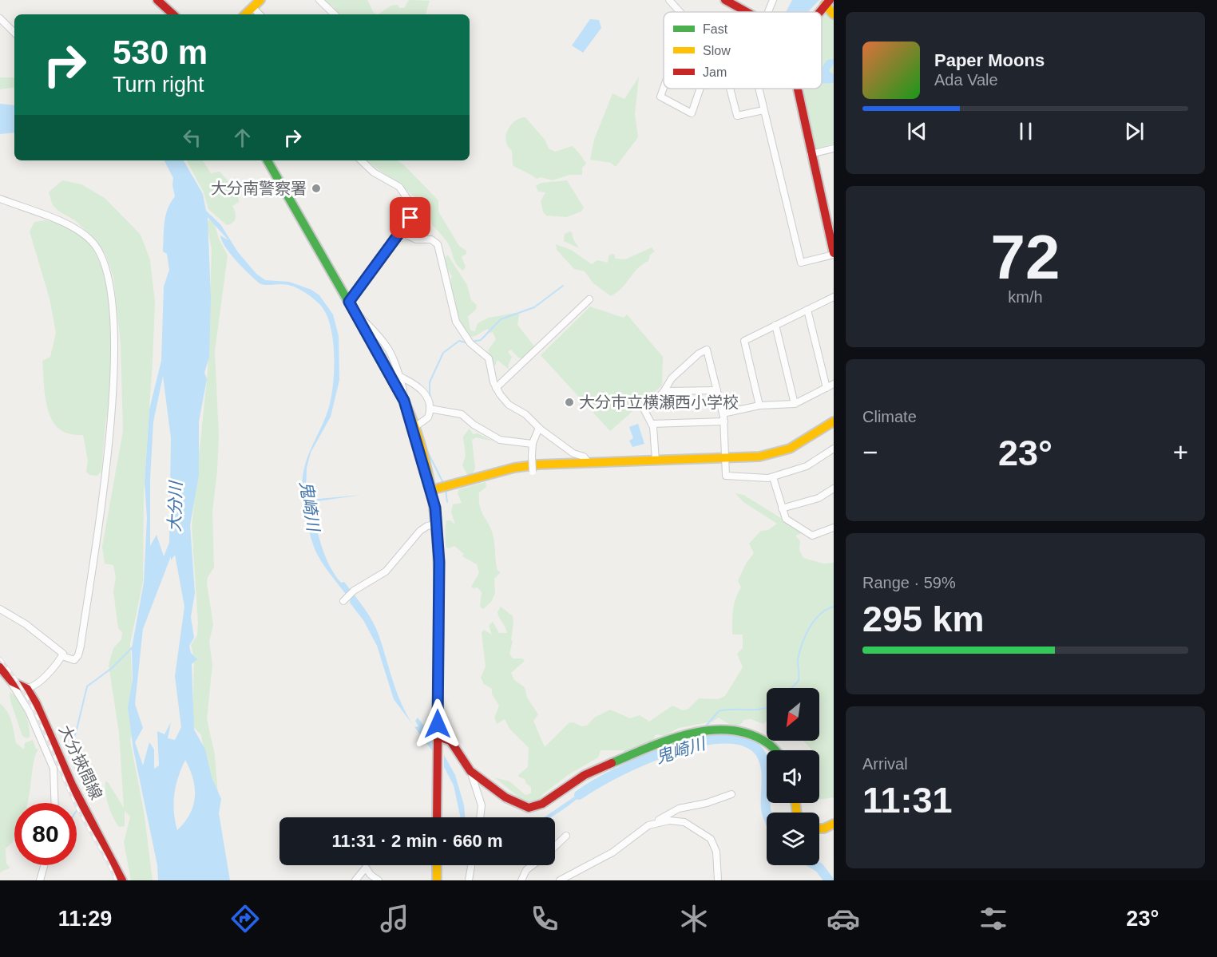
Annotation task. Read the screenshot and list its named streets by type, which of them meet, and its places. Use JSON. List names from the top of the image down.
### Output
{
  "streets": {
    "main road": ["大分挾間線"]
  },
  "water": ["鬼崎川", "大分川"],
  "places": ["大分南警察署", "大分市立横瀬西小学校"],
  "legend": ["Fast", "Slow", "Jam"],
  "north": "bottom left",
  "page": {
    "turn": ["530 m", "Turn right"],
    "song": ["Paper Moons", "Ada Vale"],
    "tile": [
      ["72", "km/h"],
      "Climate",
      ["Range · 59%", "295 km"],
      ["Arrival", "11:31"]
    ],
    "heat": ["−", "23°", "+"],
    "limit": "80",
    "trip": "11:31 · 2 min · 660 m",
    "tabs": ["11:29", "23°"]
  }
}
